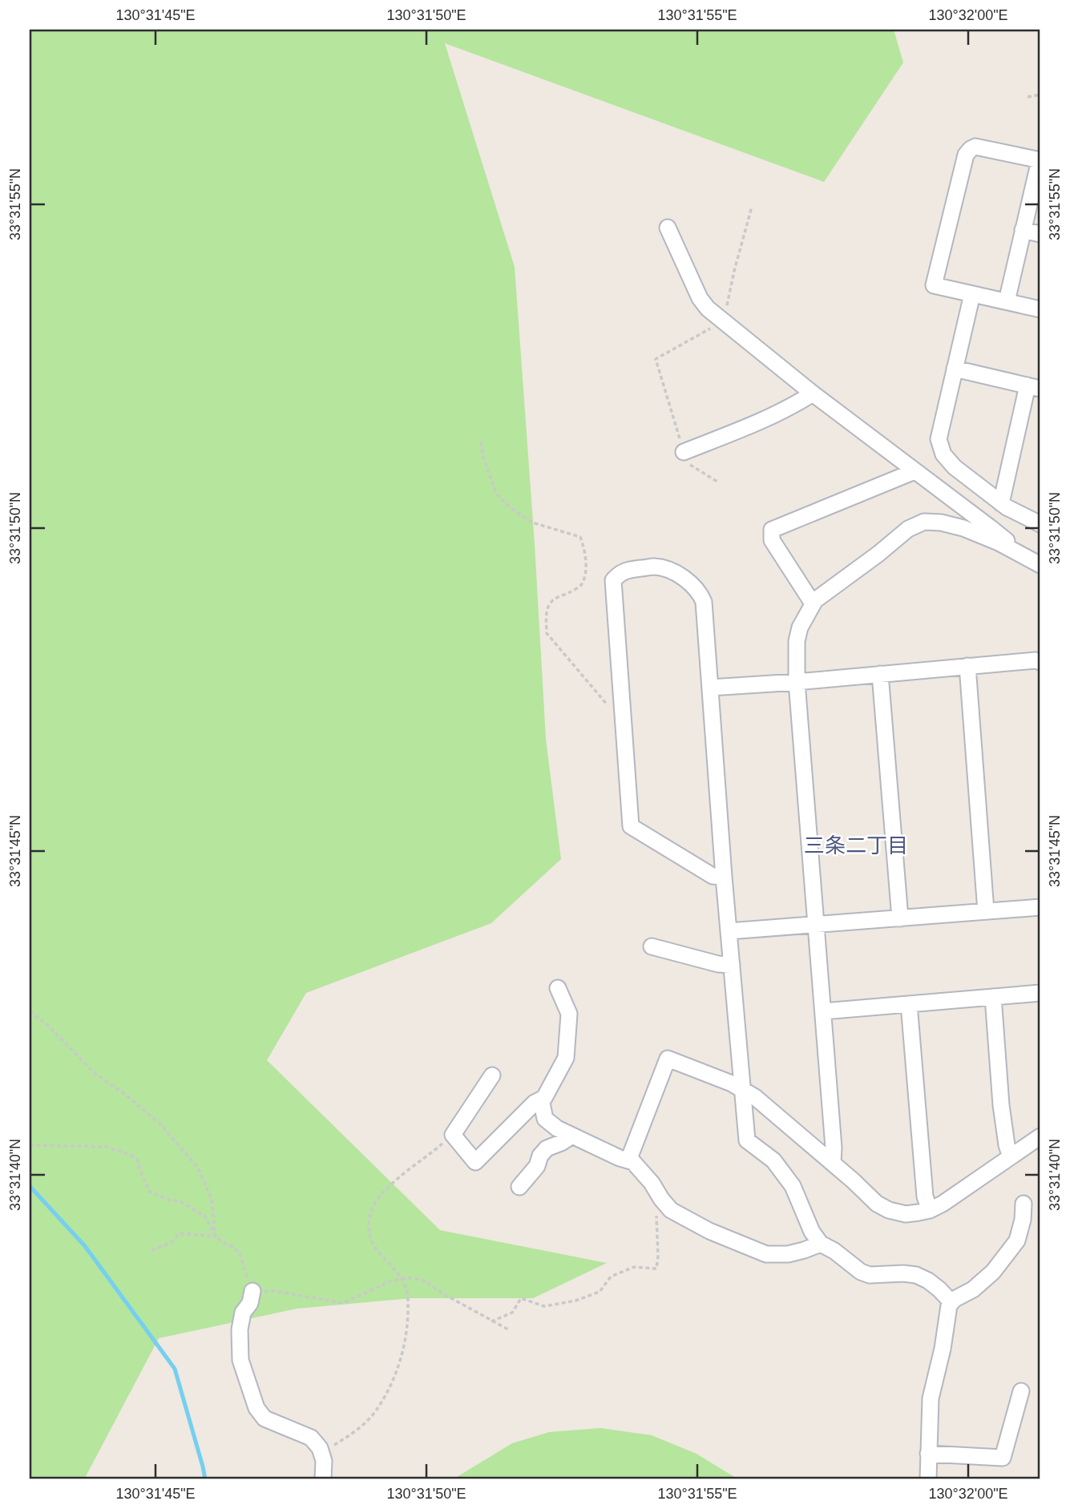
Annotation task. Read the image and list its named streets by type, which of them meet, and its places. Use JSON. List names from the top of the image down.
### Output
{
  "districts": ["三条二丁目"],
  "coordinates": [
    "130°31'45\"E",
    "130°31'50\"E",
    "130°31'55\"E",
    "130°32'00\"E",
    "33°31'55\"N",
    "33°31'50\"N",
    "33°31'45\"N",
    "33°31'40\"N"
  ]
}
